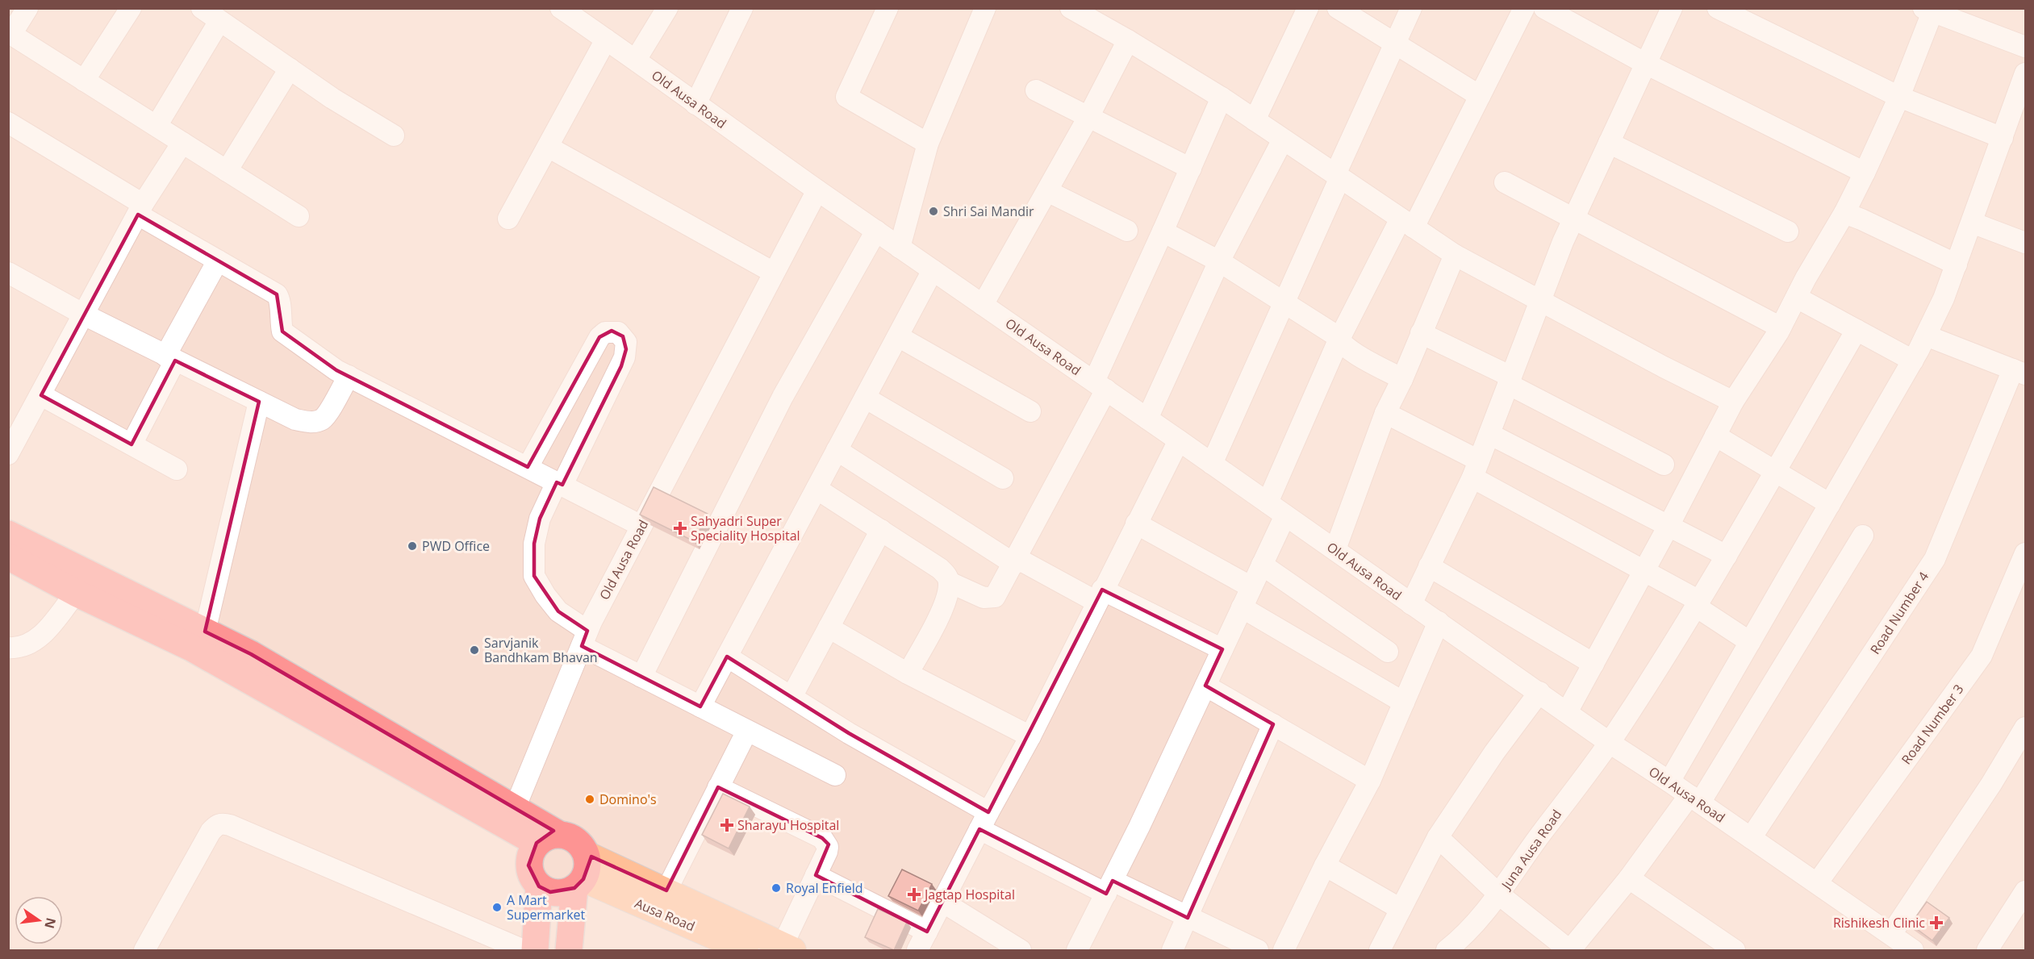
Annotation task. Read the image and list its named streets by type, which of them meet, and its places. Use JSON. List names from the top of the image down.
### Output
{
  "streets": {
    "highway": ["Ausa Road"],
    "street": [
      "Old Ausa Road",
      "Road Number 4",
      "Road Number 3",
      "Juna Ausa Road"
    ]
  },
  "crossings": [
    ["Old Ausa Road", "Road Number 4"],
    ["Old Ausa Road", "Road Number 3"],
    ["Old Ausa Road", "Juna Ausa Road"]
  ],
  "places": {
    "other": [
      "Shri Sai Mandir",
      "PWD Office",
      "Sarvjanik Bandhkam Bhavan",
      "Domino's",
      "Royal Enfield",
      "A Mart Supermarket"
    ],
    "health": [
      "Sahyadri Super Speciality Hospital",
      "Sharayu Hospital",
      "Jagtap Hospital",
      "Rishikesh Clinic"
    ]
  },
  "north": "right"
}
